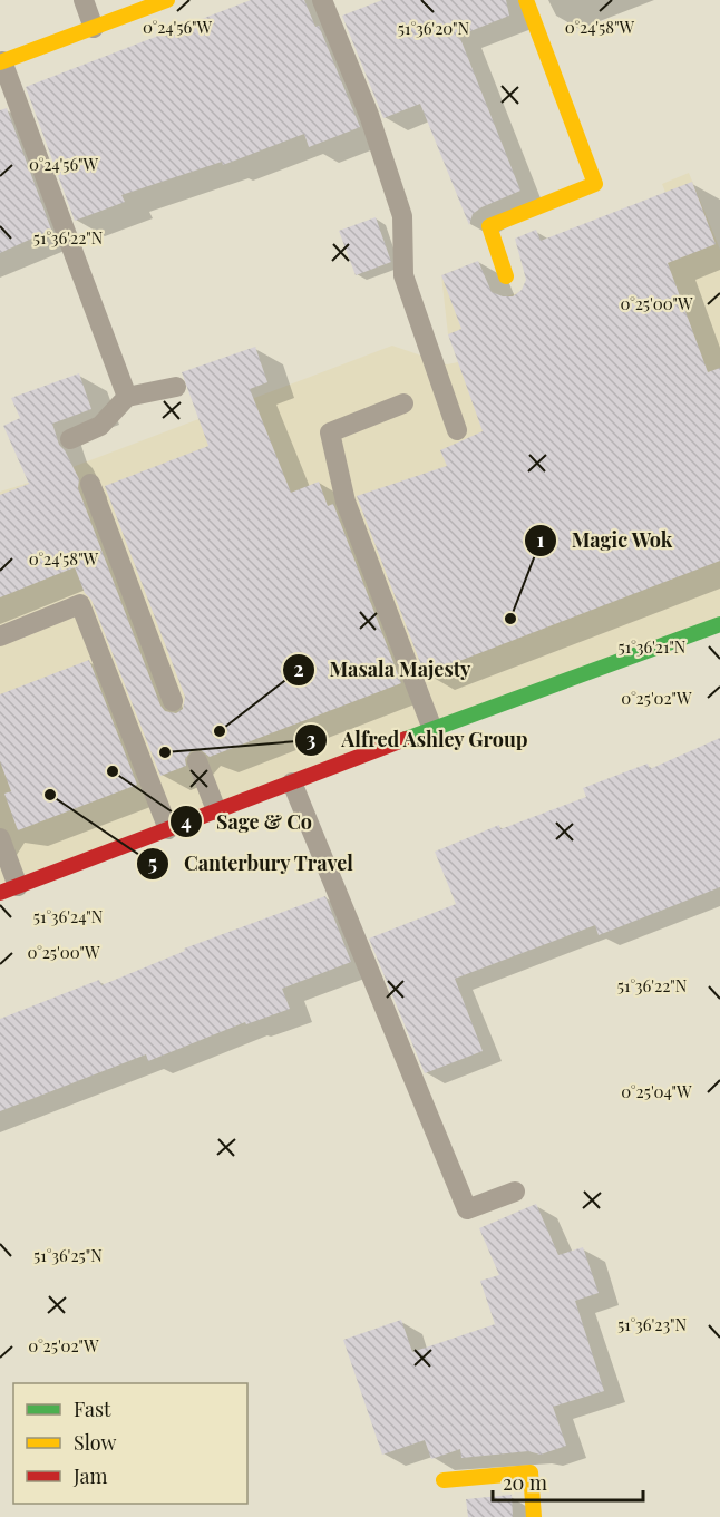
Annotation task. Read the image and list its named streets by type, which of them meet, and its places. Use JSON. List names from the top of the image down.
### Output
{
  "places": [
    "Magic Wok",
    "Masala Majesty",
    "Alfred Ashley Group",
    "Sage & Co",
    "Canterbury Travel"
  ],
  "legend": ["Fast", "Slow", "Jam"],
  "scale_bar": "20 m",
  "coordinates": [
    "0°24'56\"W",
    "0°24'58\"W",
    "51°36'20\"N",
    "51°36'22\"N",
    "0°25'00\"W",
    "51°36'21\"N",
    "0°25'02\"W",
    "51°36'24\"N",
    "0°25'04\"W",
    "51°36'25\"N",
    "51°36'23\"N"
  ]
}
